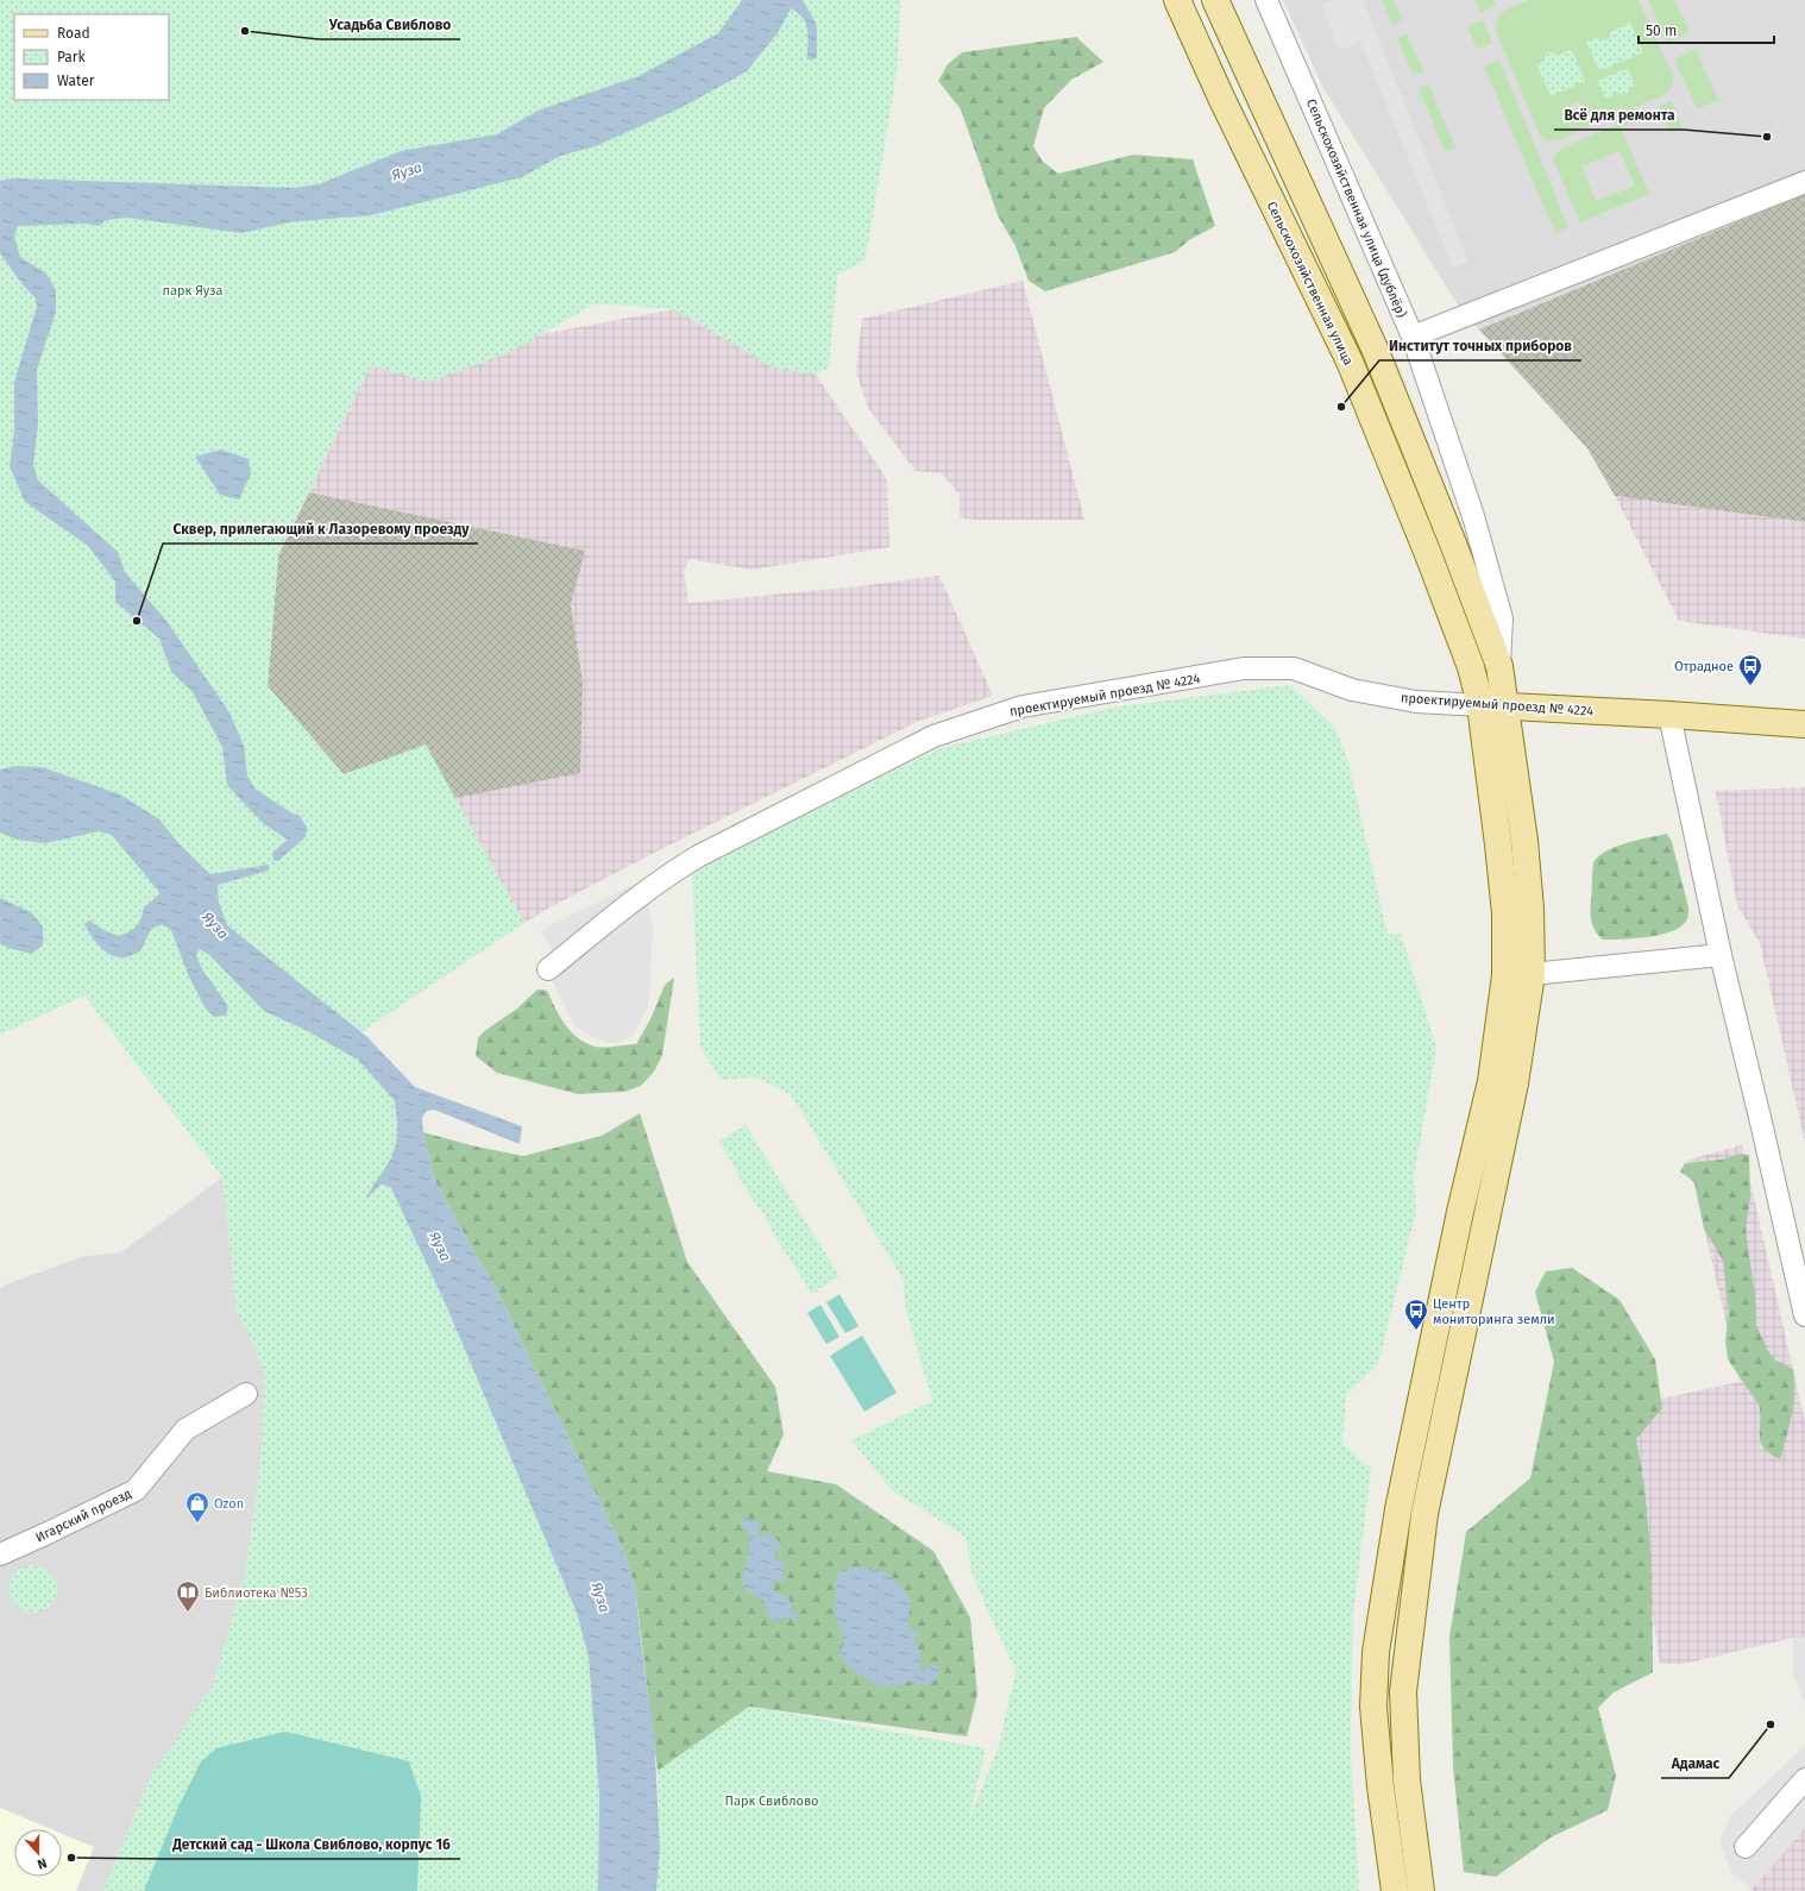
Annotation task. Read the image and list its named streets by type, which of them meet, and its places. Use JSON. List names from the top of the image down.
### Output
{
  "streets": {
    "main road": ["Сельскохозяйственная улица", "проектируемый проезд № 4224"],
    "street": ["Сельскохозяйственная улица (дублёр)", "Игарский проезд"]
  },
  "crossings": [
    ["Сельскохозяйственная улица", "проектируемый проезд № 4224"]
  ],
  "water": ["Яуза"],
  "parks": ["парк Яуза", "Парк Свиблово"],
  "places": {
    "other": [
      "Усадьба Свиблово",
      "Всё для ремонта",
      "Институт точных приборов",
      "Сквер, прилегающий к Лазоревому проезду",
      "Адамас",
      "Детский сад - Школа Свиблово, корпус 16"
    ],
    "bus stop": ["Отрадное", "Центр мониторинга земли"],
    "shop": ["Ozon"],
    "library": ["Библиотека №53"]
  },
  "legend": ["Road", "Park", "Water"],
  "scale_bar": "50 m",
  "north": "bottom"
}
